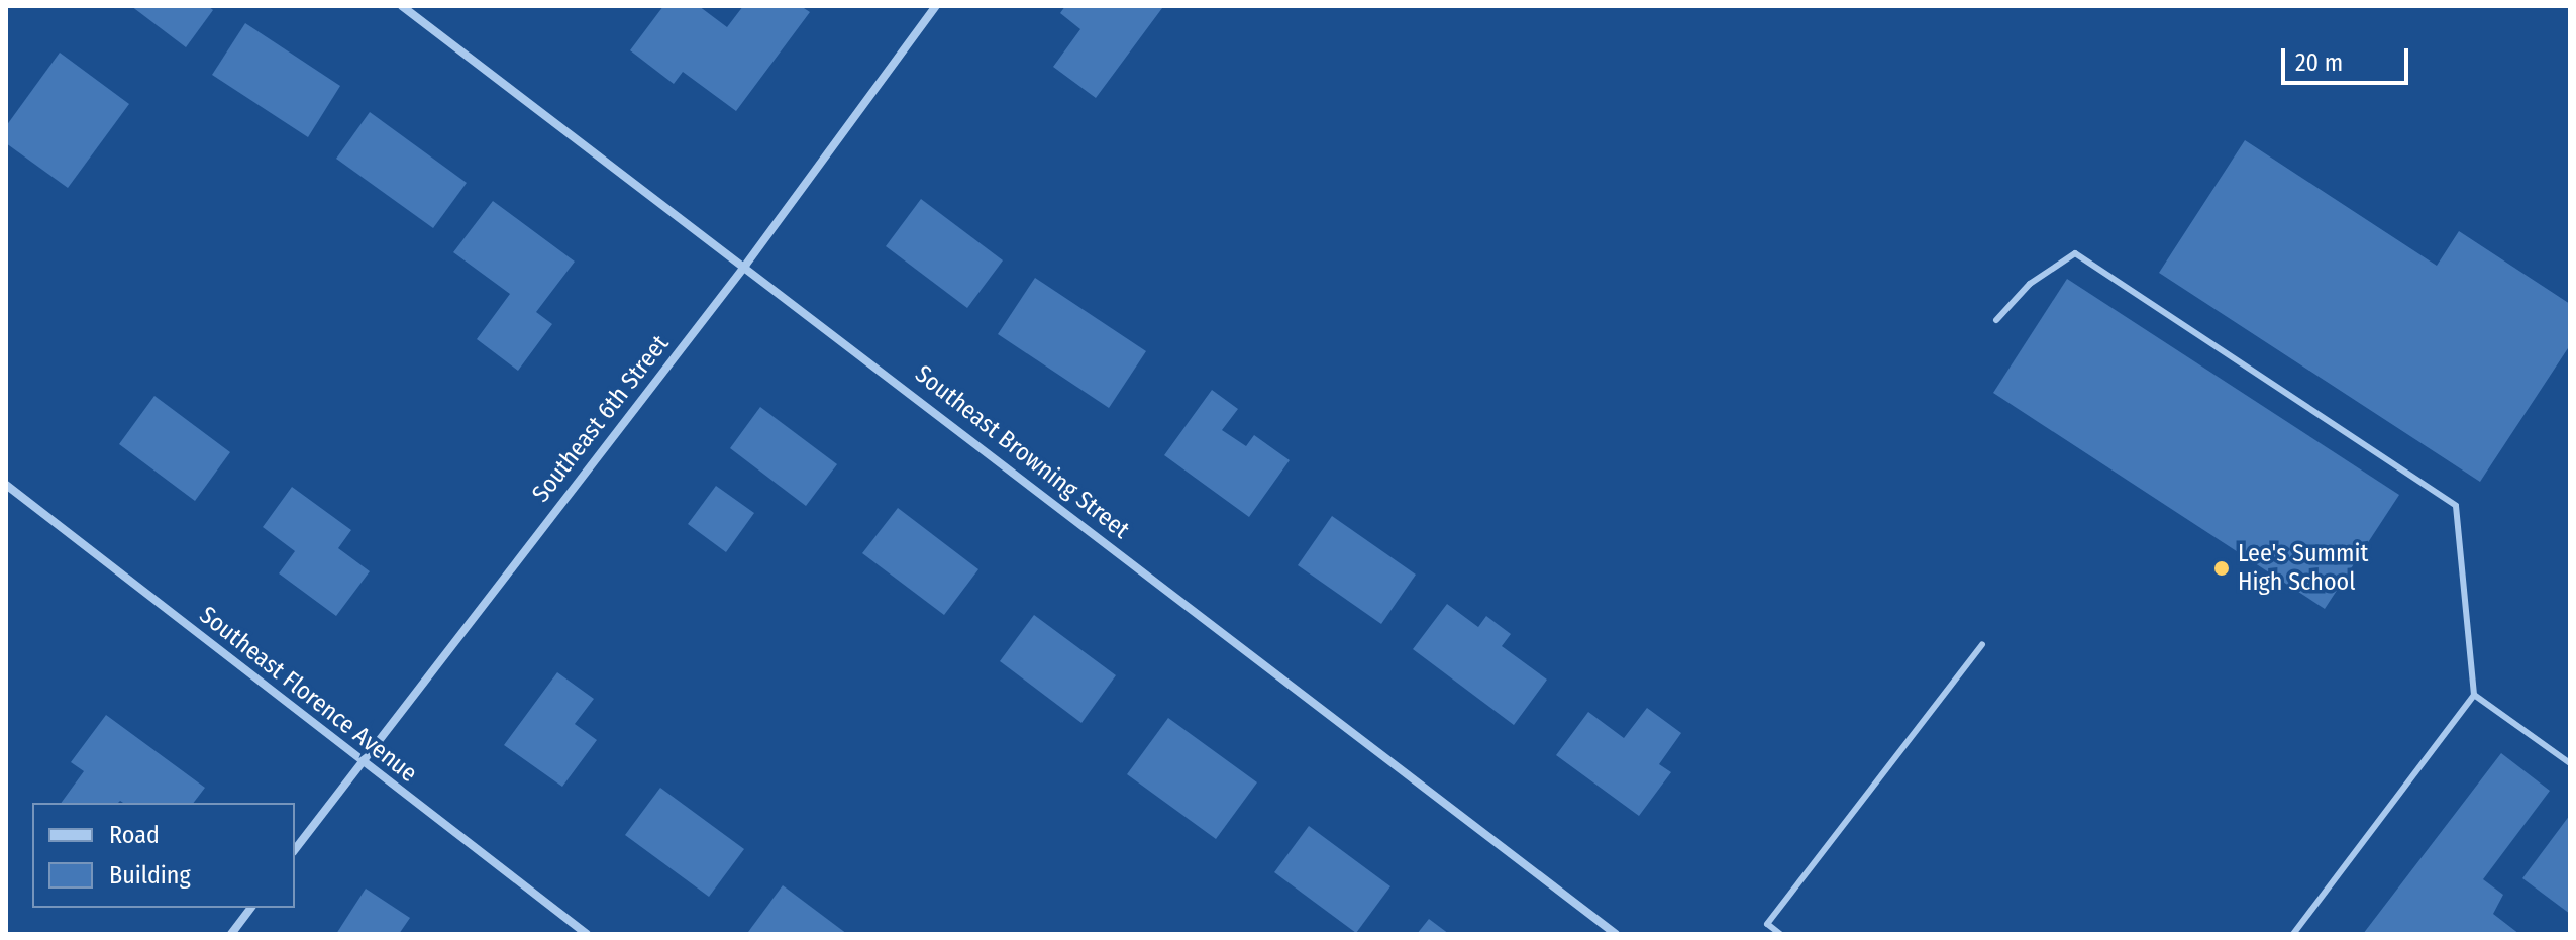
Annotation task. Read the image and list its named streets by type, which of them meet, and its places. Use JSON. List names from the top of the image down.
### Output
{
  "streets": {
    "street": ["Southeast 6th Street", "Southeast Browning Street", "Southeast Florence Avenue"]
  },
  "crossings": [
    ["Southeast 6th Street", "Southeast Browning Street"],
    ["Southeast 6th Street", "Southeast Florence Avenue"]
  ],
  "places": ["Lee's Summit High School"],
  "legend": ["Road", "Building"],
  "scale_bar": "20 m"
}
